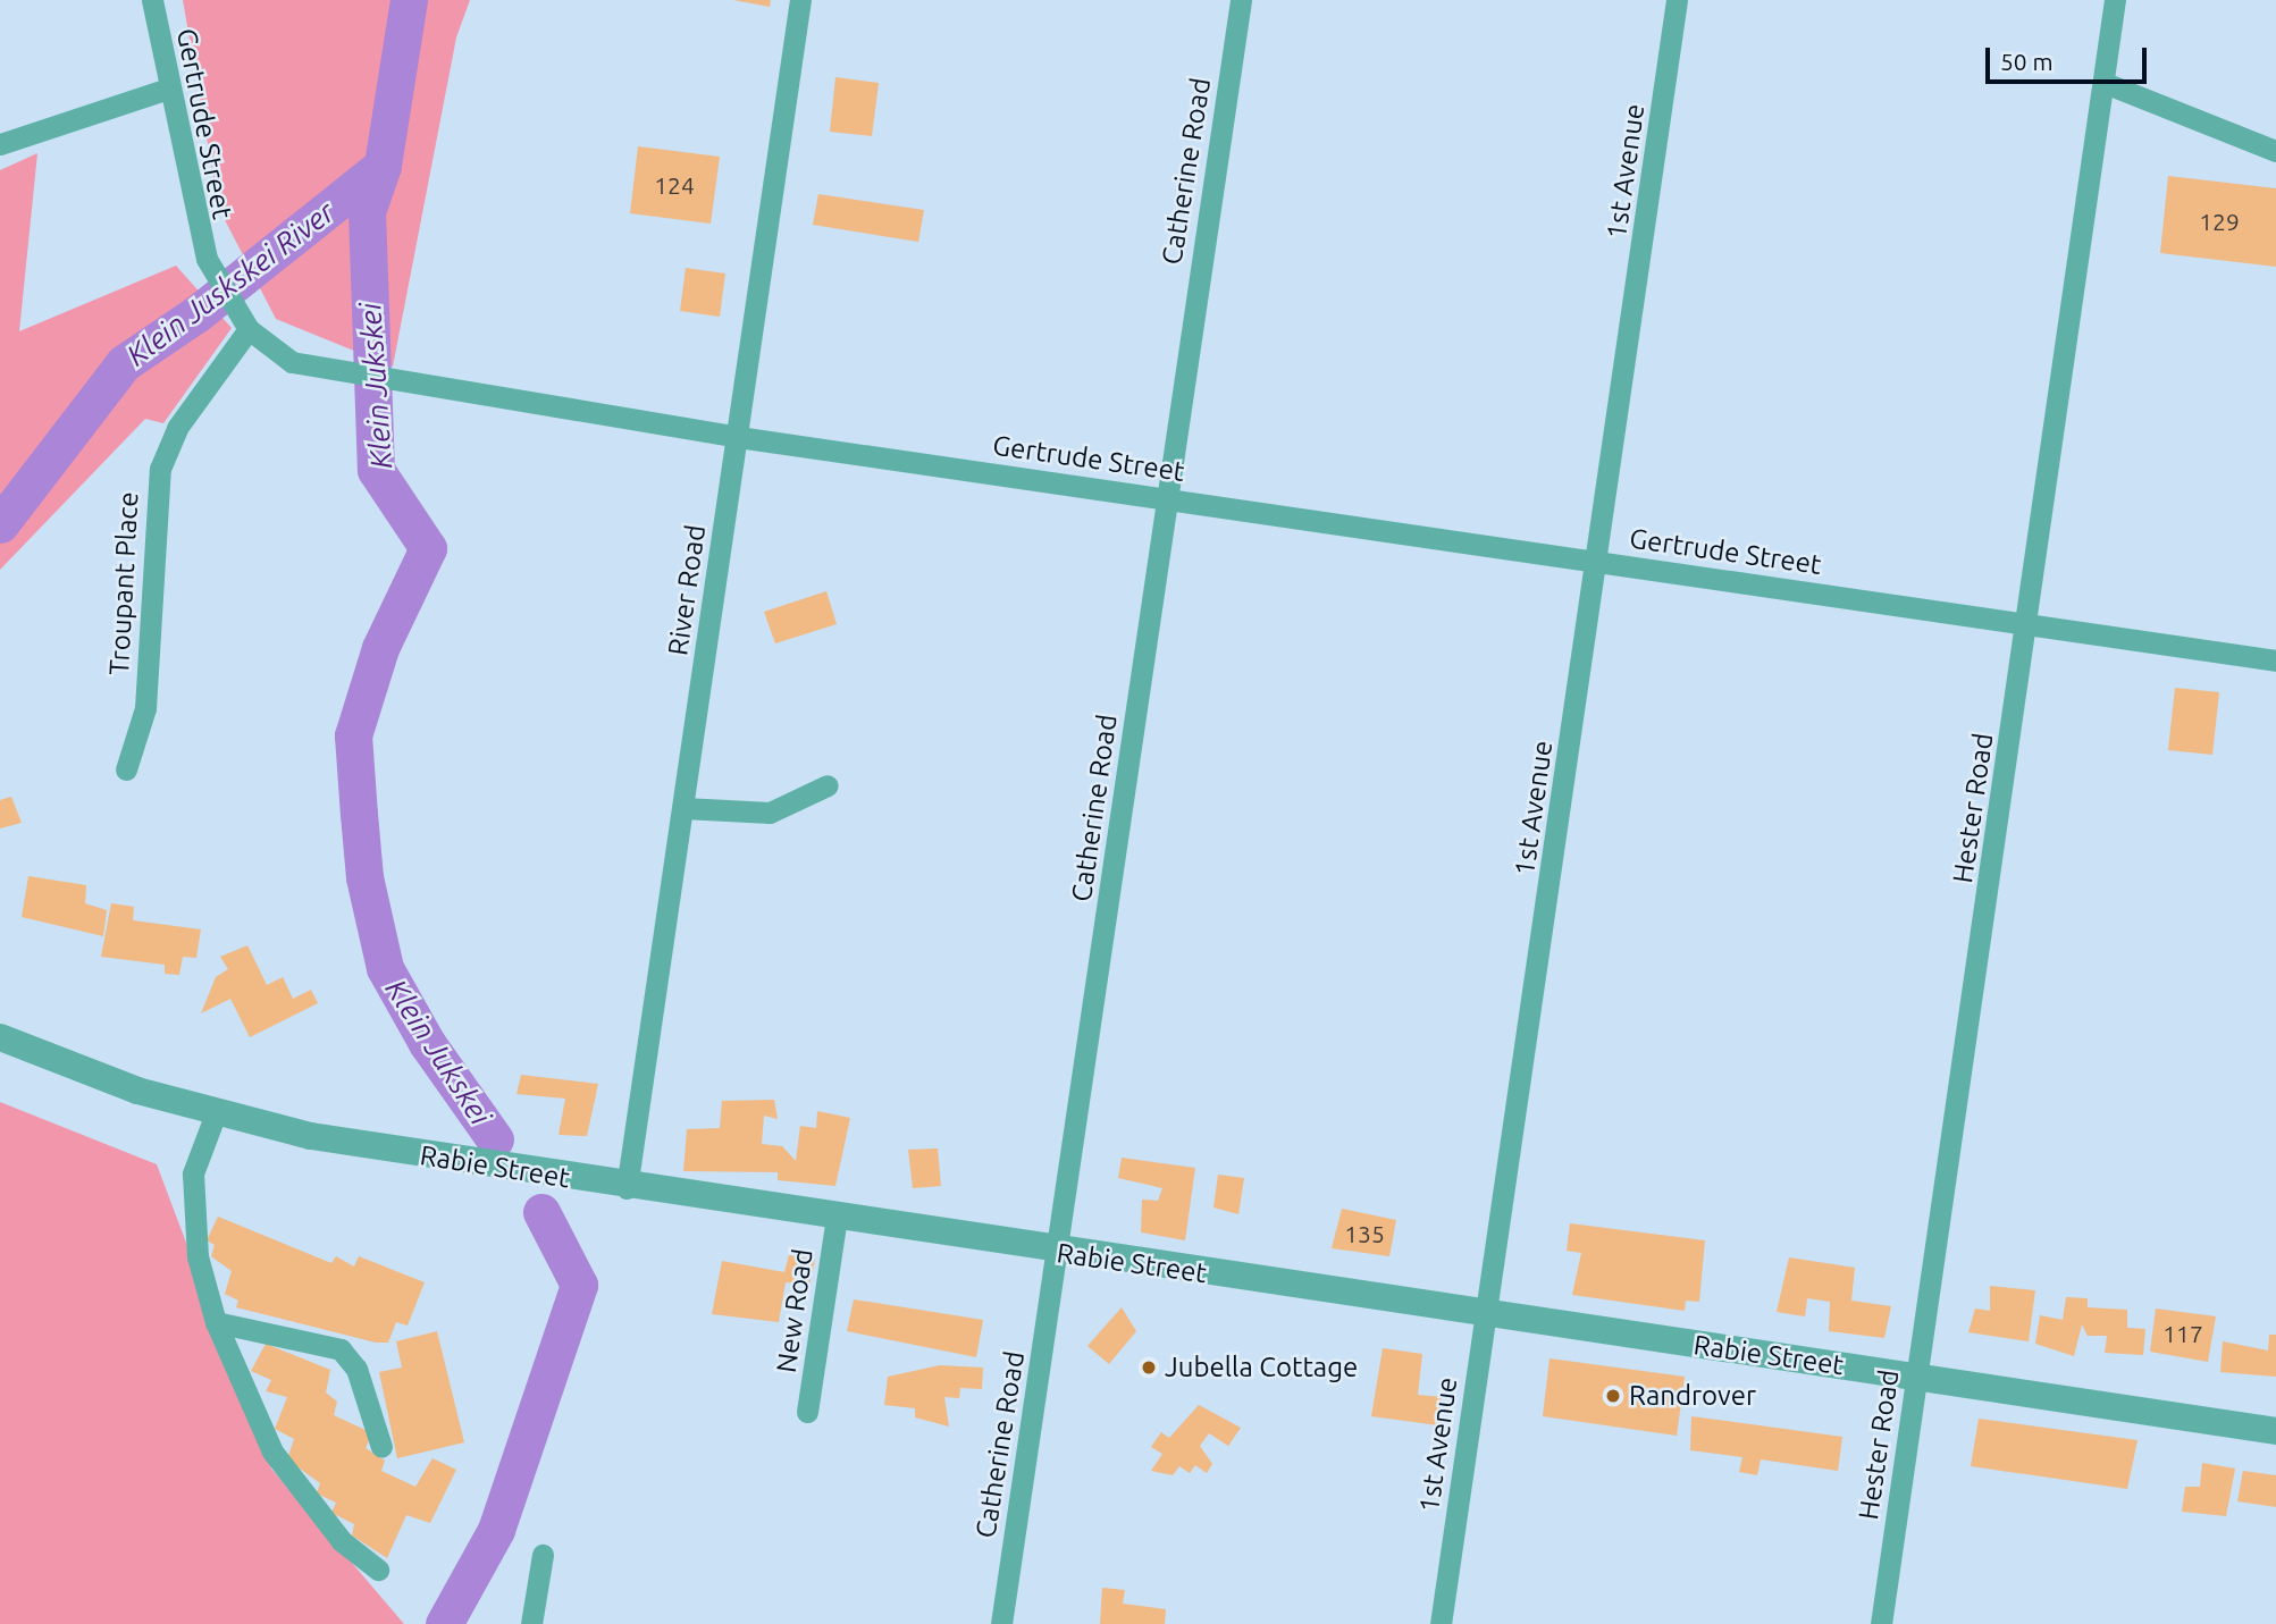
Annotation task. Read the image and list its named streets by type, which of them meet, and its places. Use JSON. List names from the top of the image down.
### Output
{
  "streets": {
    "street": [
      "Gertrude Street",
      "Catherine Road",
      "1st Avenue",
      "Troupant Place",
      "River Road",
      "Hester Road",
      "Rabie Street",
      "New Road"
    ]
  },
  "crossings": [
    ["Gertrude Street", "Catherine Road"],
    ["Gertrude Street", "1st Avenue"],
    ["Gertrude Street", "Troupant Place"],
    ["Gertrude Street", "River Road"],
    ["Gertrude Street", "Hester Road"],
    ["Catherine Road", "Rabie Street"],
    ["1st Avenue", "Rabie Street"],
    ["River Road", "Rabie Street"],
    ["Hester Road", "Rabie Street"],
    ["Rabie Street", "New Road"]
  ],
  "water": ["Klein Juskskei River", "Klein Jukskei"],
  "places": ["Jubella Cottage", "Randrover"],
  "house_numbers": [
    "124",
    "129",
    "135",
    "117"
  ],
  "scale_bar": "50 m"
}
